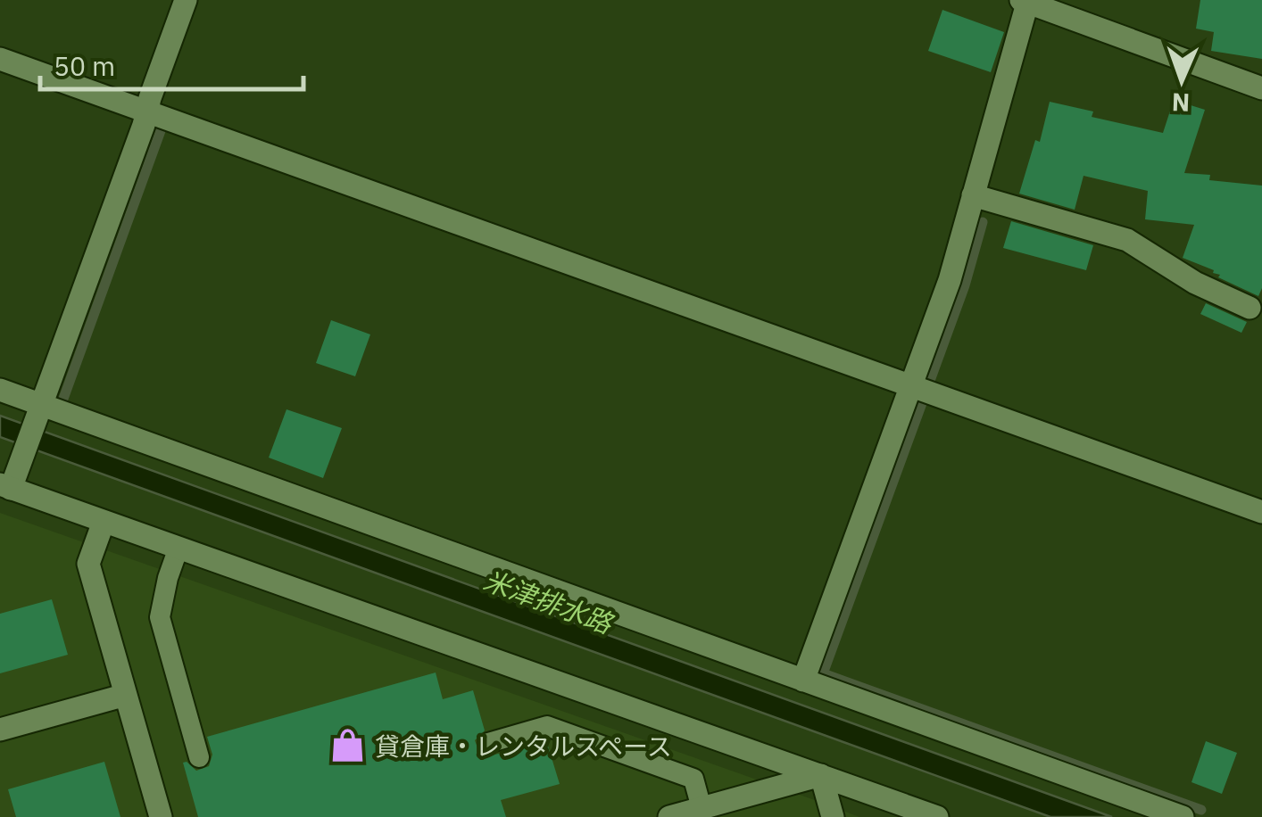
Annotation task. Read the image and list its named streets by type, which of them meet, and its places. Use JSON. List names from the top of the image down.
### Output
{
  "water": ["米津排水路"],
  "places": {
    "shop": ["貸倉庫・レンタルスペース"]
  },
  "scale_bar": "50 m",
  "north": "bottom"
}
